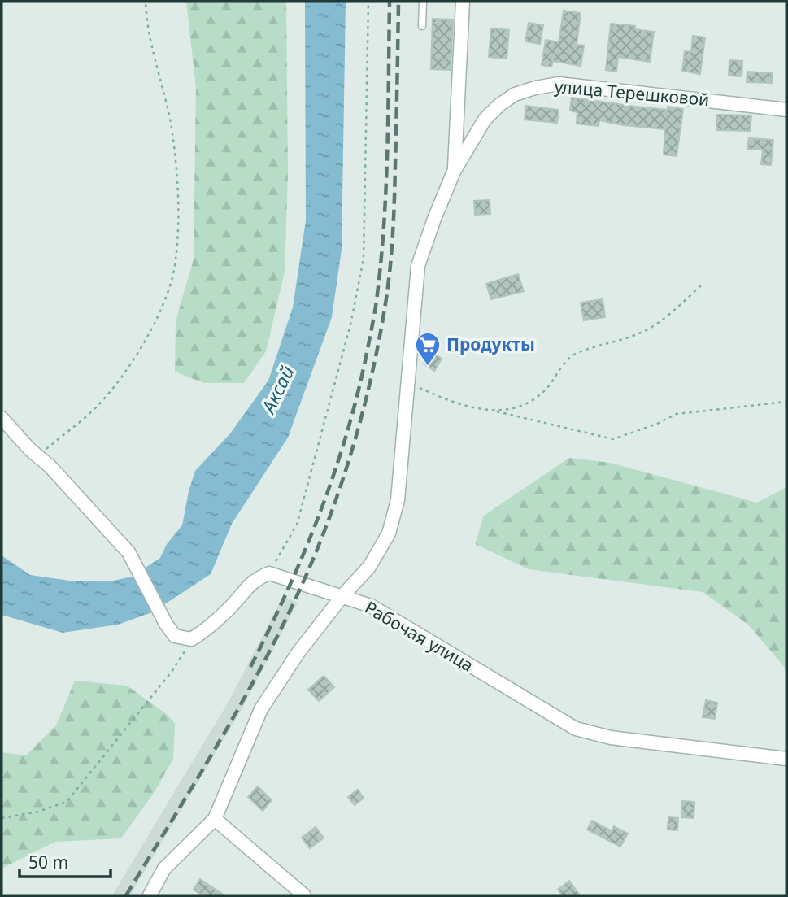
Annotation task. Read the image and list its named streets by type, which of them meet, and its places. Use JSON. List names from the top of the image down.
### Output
{
  "streets": {
    "street": ["улица Терешковой", "Рабочая улица"]
  },
  "crossings": [
    ["улица Терешковой", "Рабочая улица"]
  ],
  "water": ["Аксай"],
  "places": {
    "supermarket": ["Продукты"]
  },
  "scale_bar": "50 m"
}
